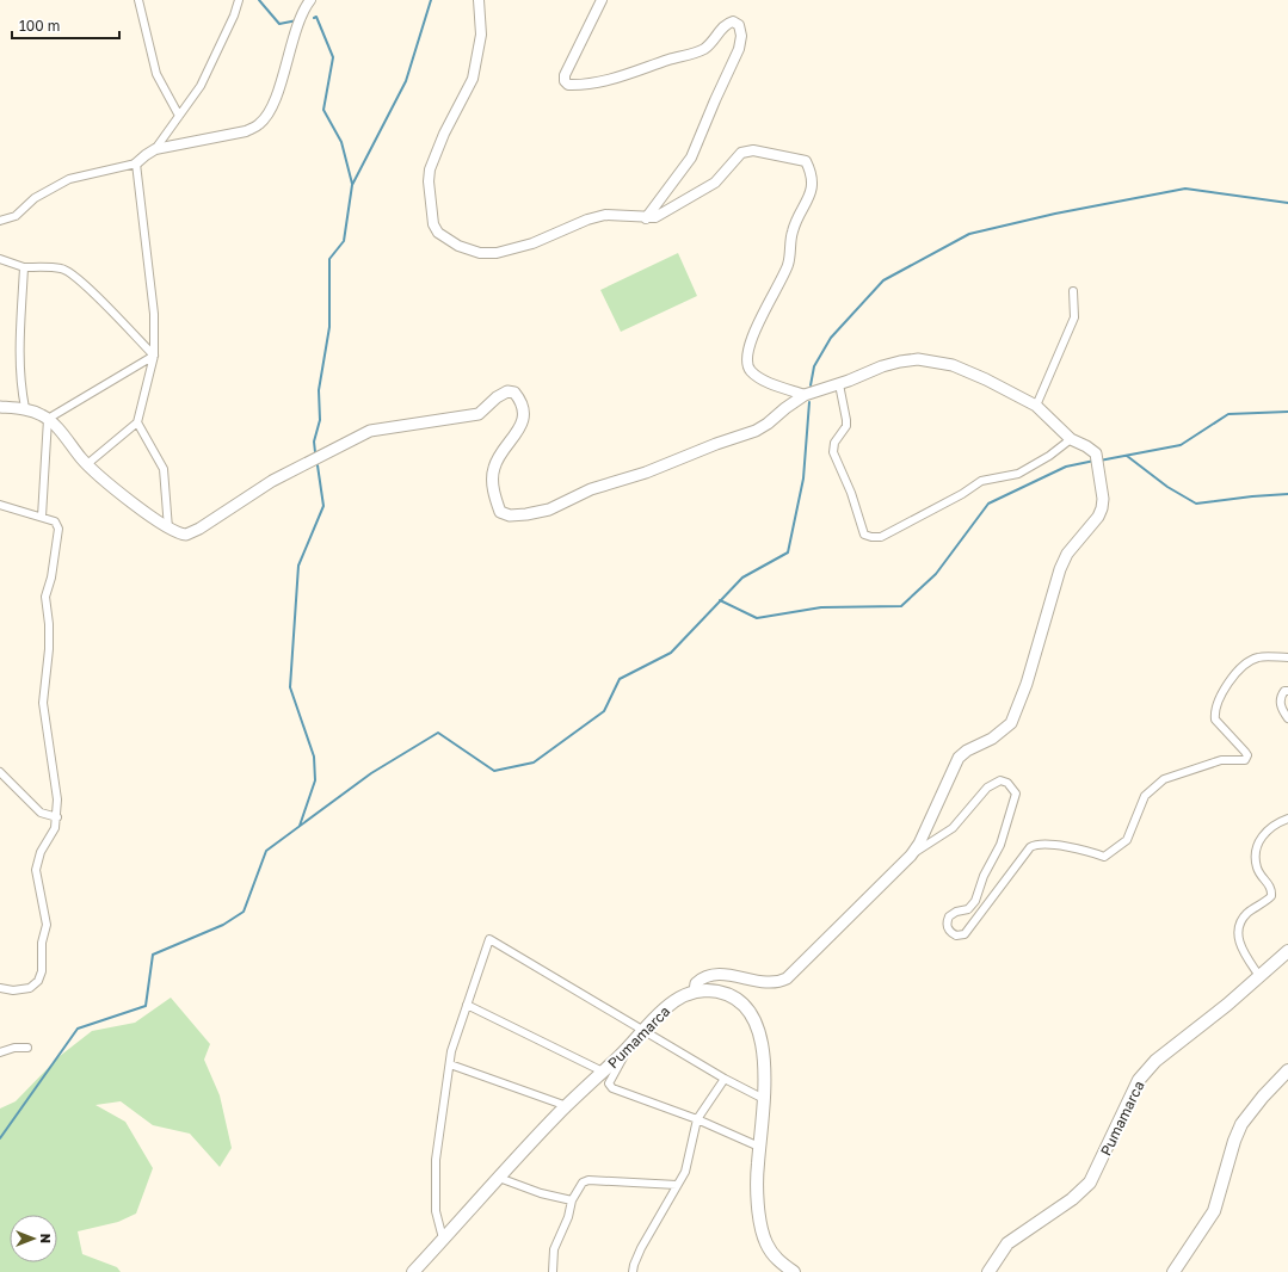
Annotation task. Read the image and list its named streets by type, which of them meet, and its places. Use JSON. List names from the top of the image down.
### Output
{
  "streets": {
    "main road": ["Pumamarca"]
  },
  "scale_bar": "100 m",
  "north": "right"
}
